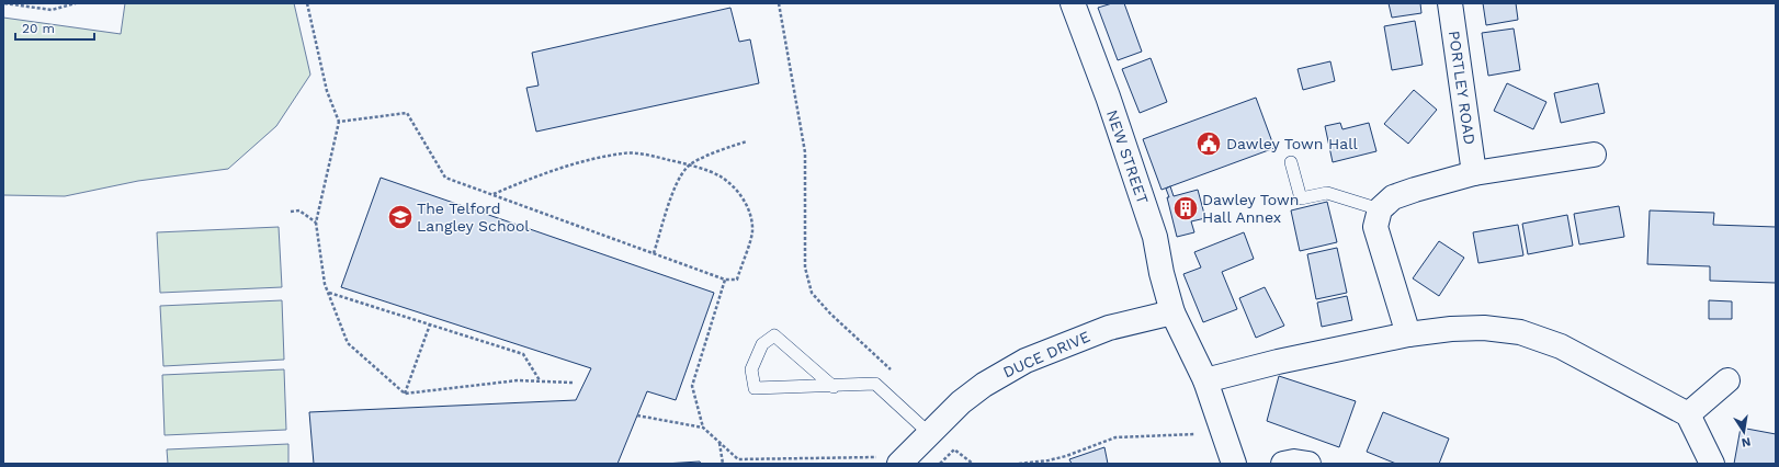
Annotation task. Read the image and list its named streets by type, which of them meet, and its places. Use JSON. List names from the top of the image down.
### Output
{
  "streets": {
    "street": ["PORTLEY ROAD", "NEW STREET", "DUCE DRIVE"]
  },
  "crossings": [
    ["NEW STREET", "DUCE DRIVE"]
  ],
  "places": {
    "public building": ["Dawley Town Hall"],
    "building": ["Dawley Town Hall Annex"],
    "school or university": ["The Telford Langley School"]
  },
  "scale_bar": "20 m",
  "north": "bottom"
}
